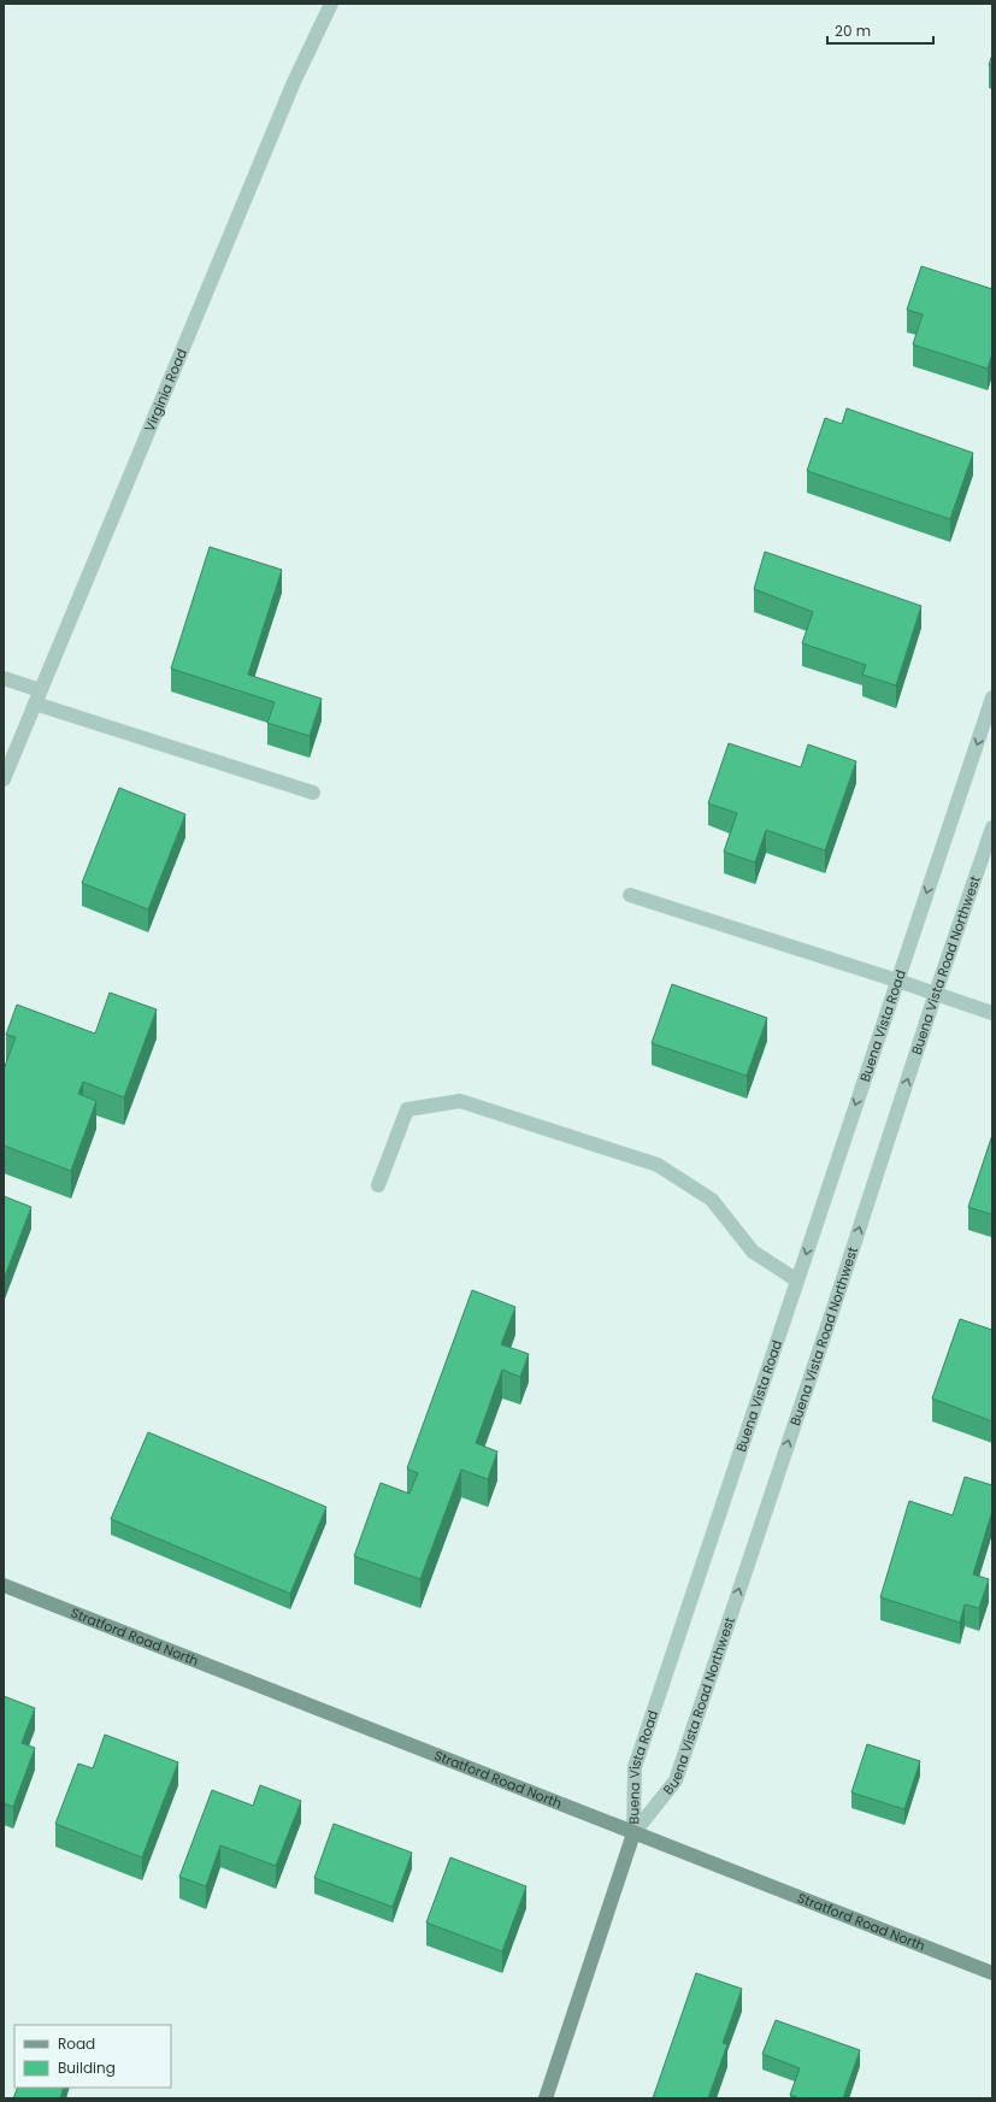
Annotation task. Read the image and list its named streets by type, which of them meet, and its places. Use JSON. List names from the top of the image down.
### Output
{
  "streets": {
    "main road": ["Buena Vista Road", "Stratford Road North"],
    "street": ["Virginia Road", "Buena Vista Road Northwest"]
  },
  "crossings": [
    ["Buena Vista Road Northwest", "Buena Vista Road"],
    ["Buena Vista Road Northwest", "Stratford Road North"],
    ["Buena Vista Road", "Stratford Road North"]
  ],
  "one_way": ["Buena Vista Road Northwest", "Buena Vista Road"],
  "legend": ["Road", "Building"],
  "scale_bar": "20 m"
}
